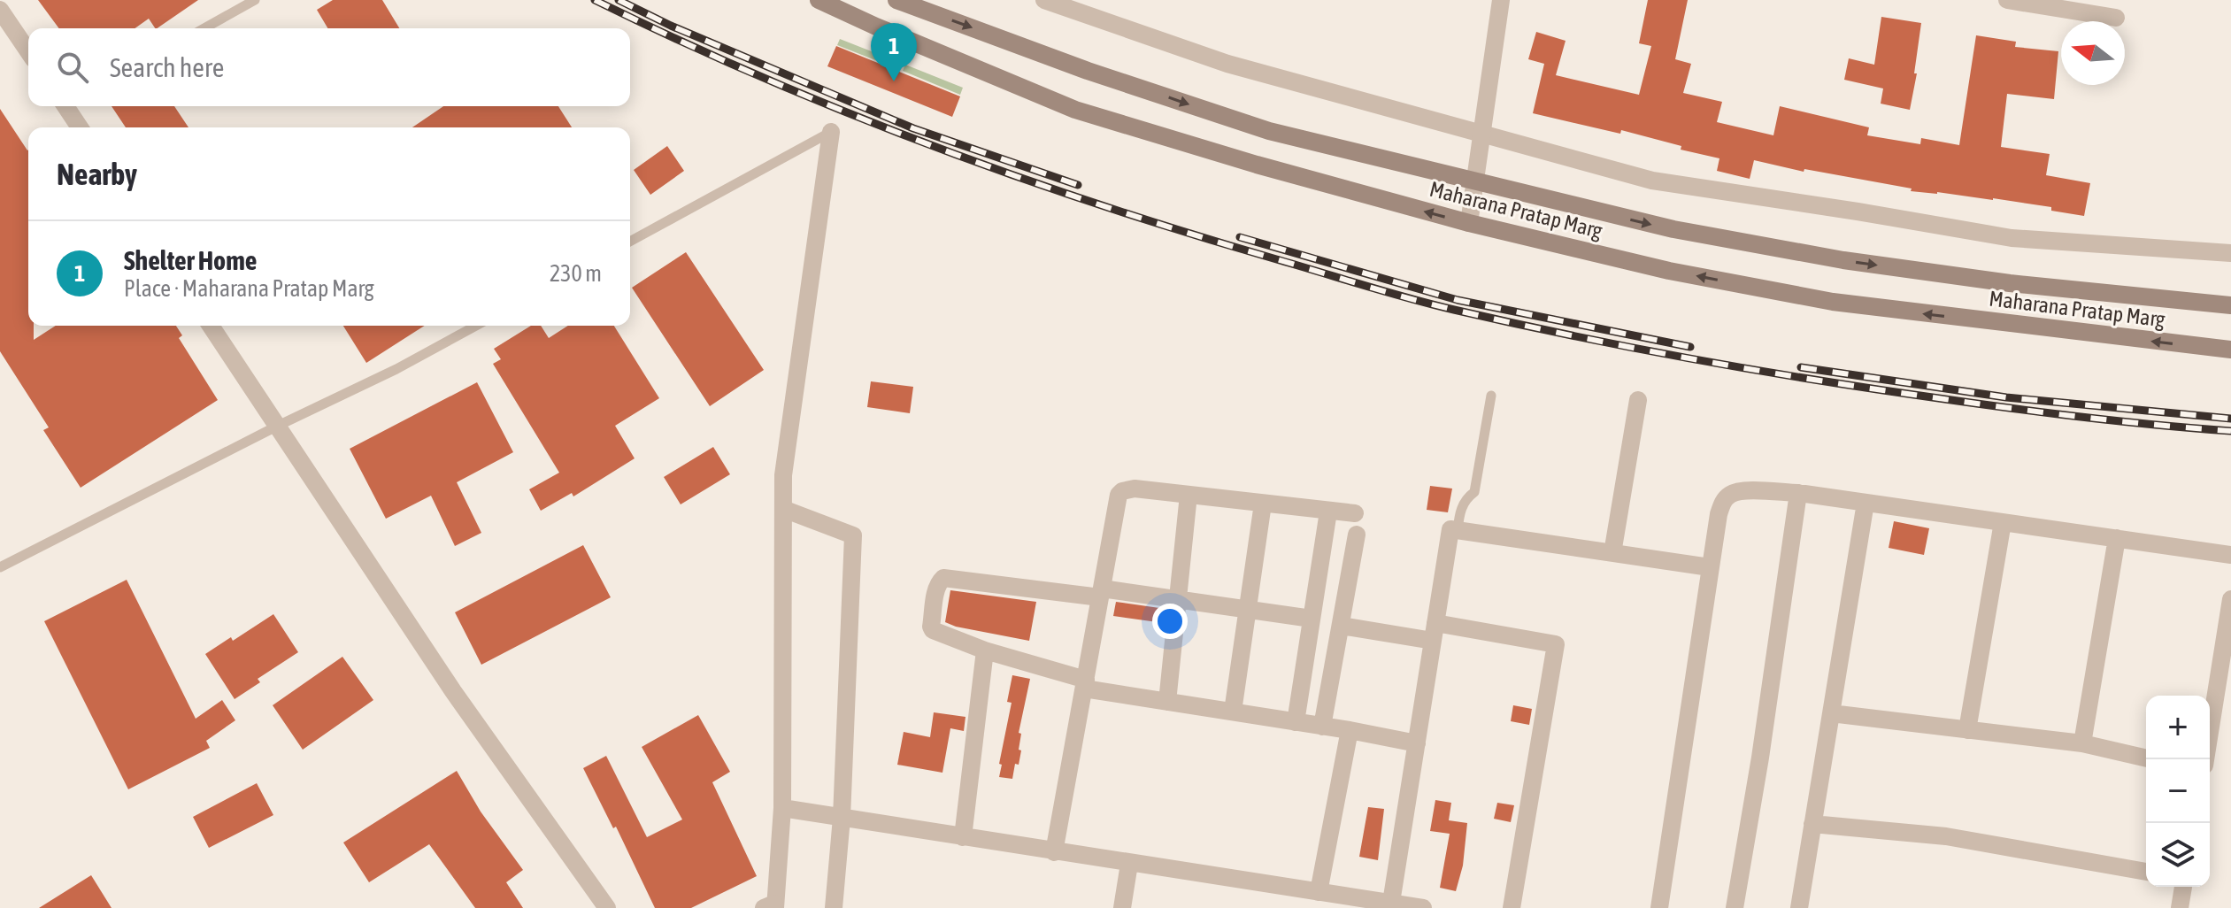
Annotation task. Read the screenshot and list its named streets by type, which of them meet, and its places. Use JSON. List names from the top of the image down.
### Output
{
  "streets": {
    "main road": ["Maharana Pratap Marg"]
  },
  "north": "left",
  "page": {
    "pins": "1",
    "search": "Search here",
    "heading": "Nearby",
    "list": [
      {
        "mark": "1",
        "name": "Shelter Home",
        "note": "Place · Maharana Pratap Marg",
        "value": "230 m"
      }
    ],
    "map_buttons": ["+", "−"]
  }
}
